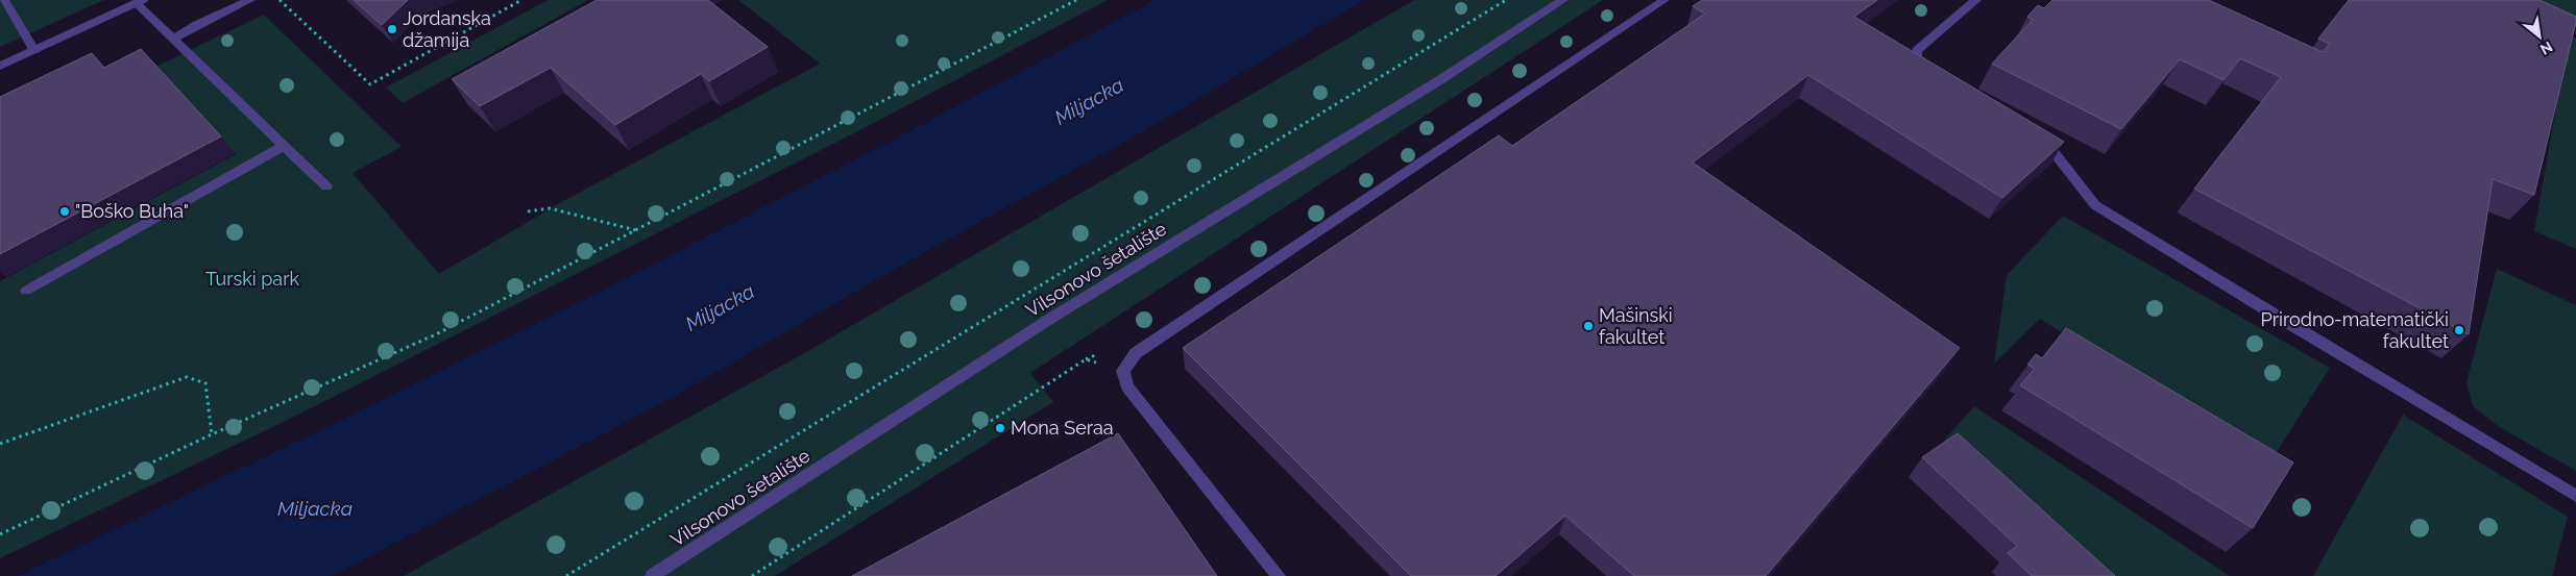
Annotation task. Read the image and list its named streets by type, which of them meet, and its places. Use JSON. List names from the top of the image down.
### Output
{
  "streets": {
    "street": ["Vilsonovo šetalište"]
  },
  "water": ["Miljacka"],
  "parks": ["Turski park"],
  "places": [
    "Jordanska džamija",
    "\"Boško Buha\"",
    "Mašinski fakultet",
    "Prirodno-matematički fakultet",
    "Mona Seraa"
  ],
  "north": "bottom right"
}
